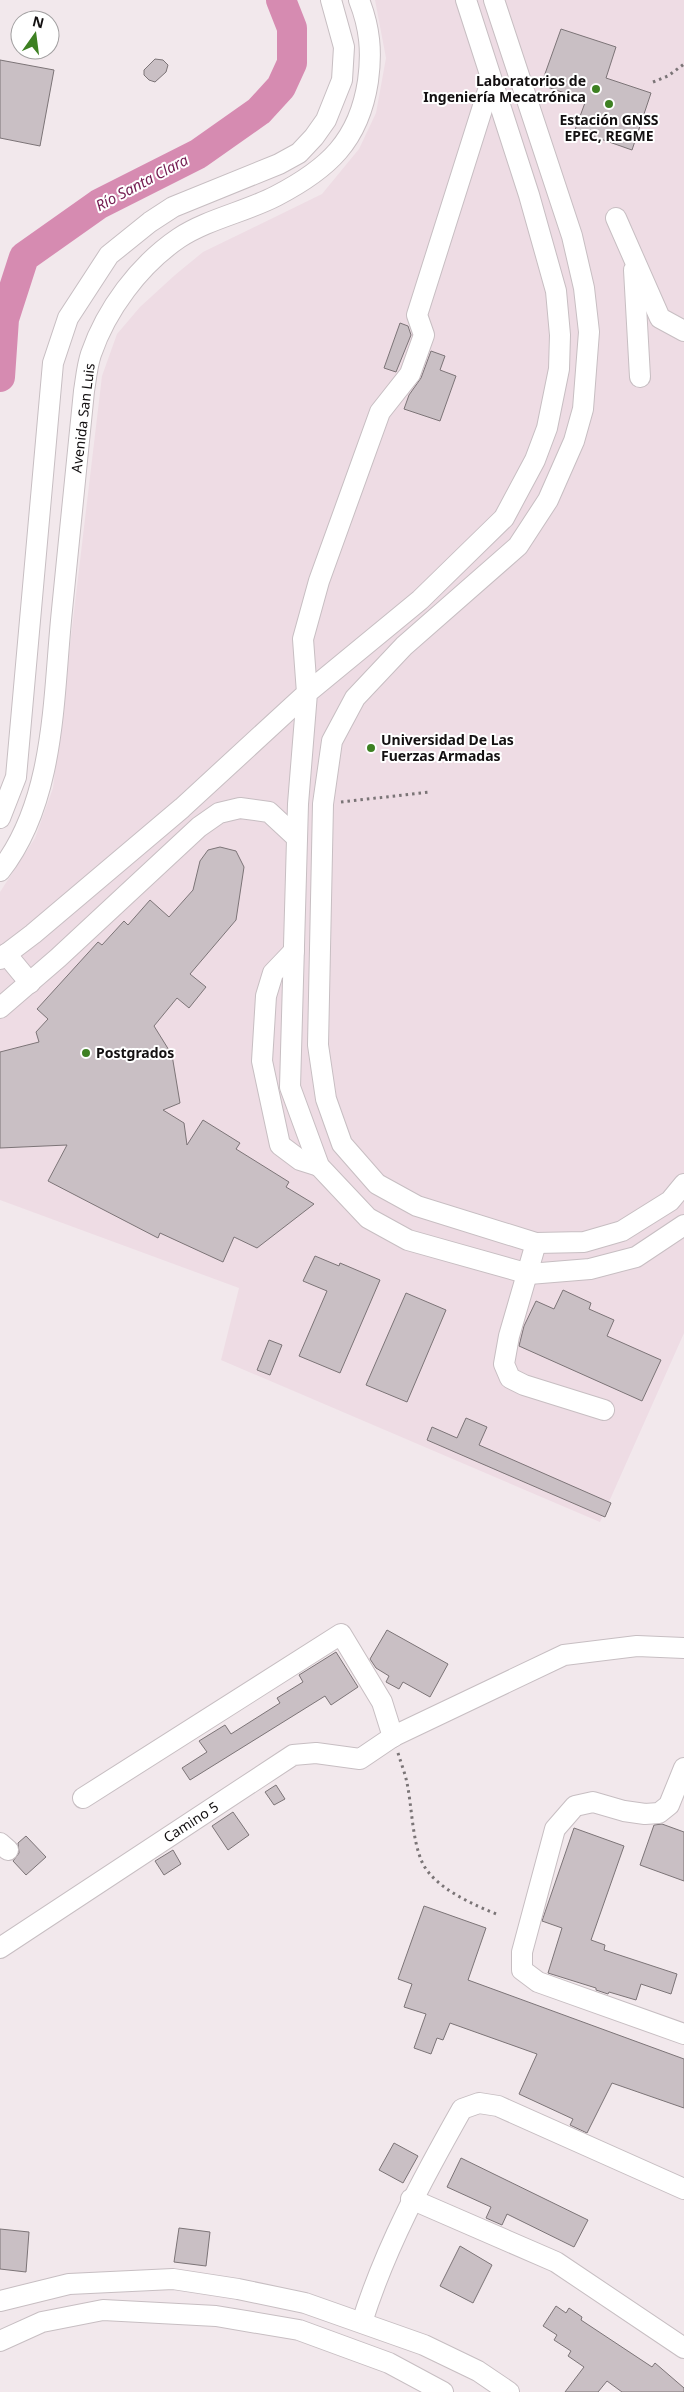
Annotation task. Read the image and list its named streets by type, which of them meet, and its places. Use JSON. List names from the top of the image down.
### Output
{
  "streets": {
    "street": ["Avenida San Luis", "Camino 5"]
  },
  "water": ["Río Santa Clara"],
  "places": [
    "Laboratorios de Ingeniería Mecatrónica",
    "Estación GNSS EPEC, REGME",
    "Universidad De Las Fuerzas Armadas",
    "Postgrados"
  ],
  "north": "top"
}
